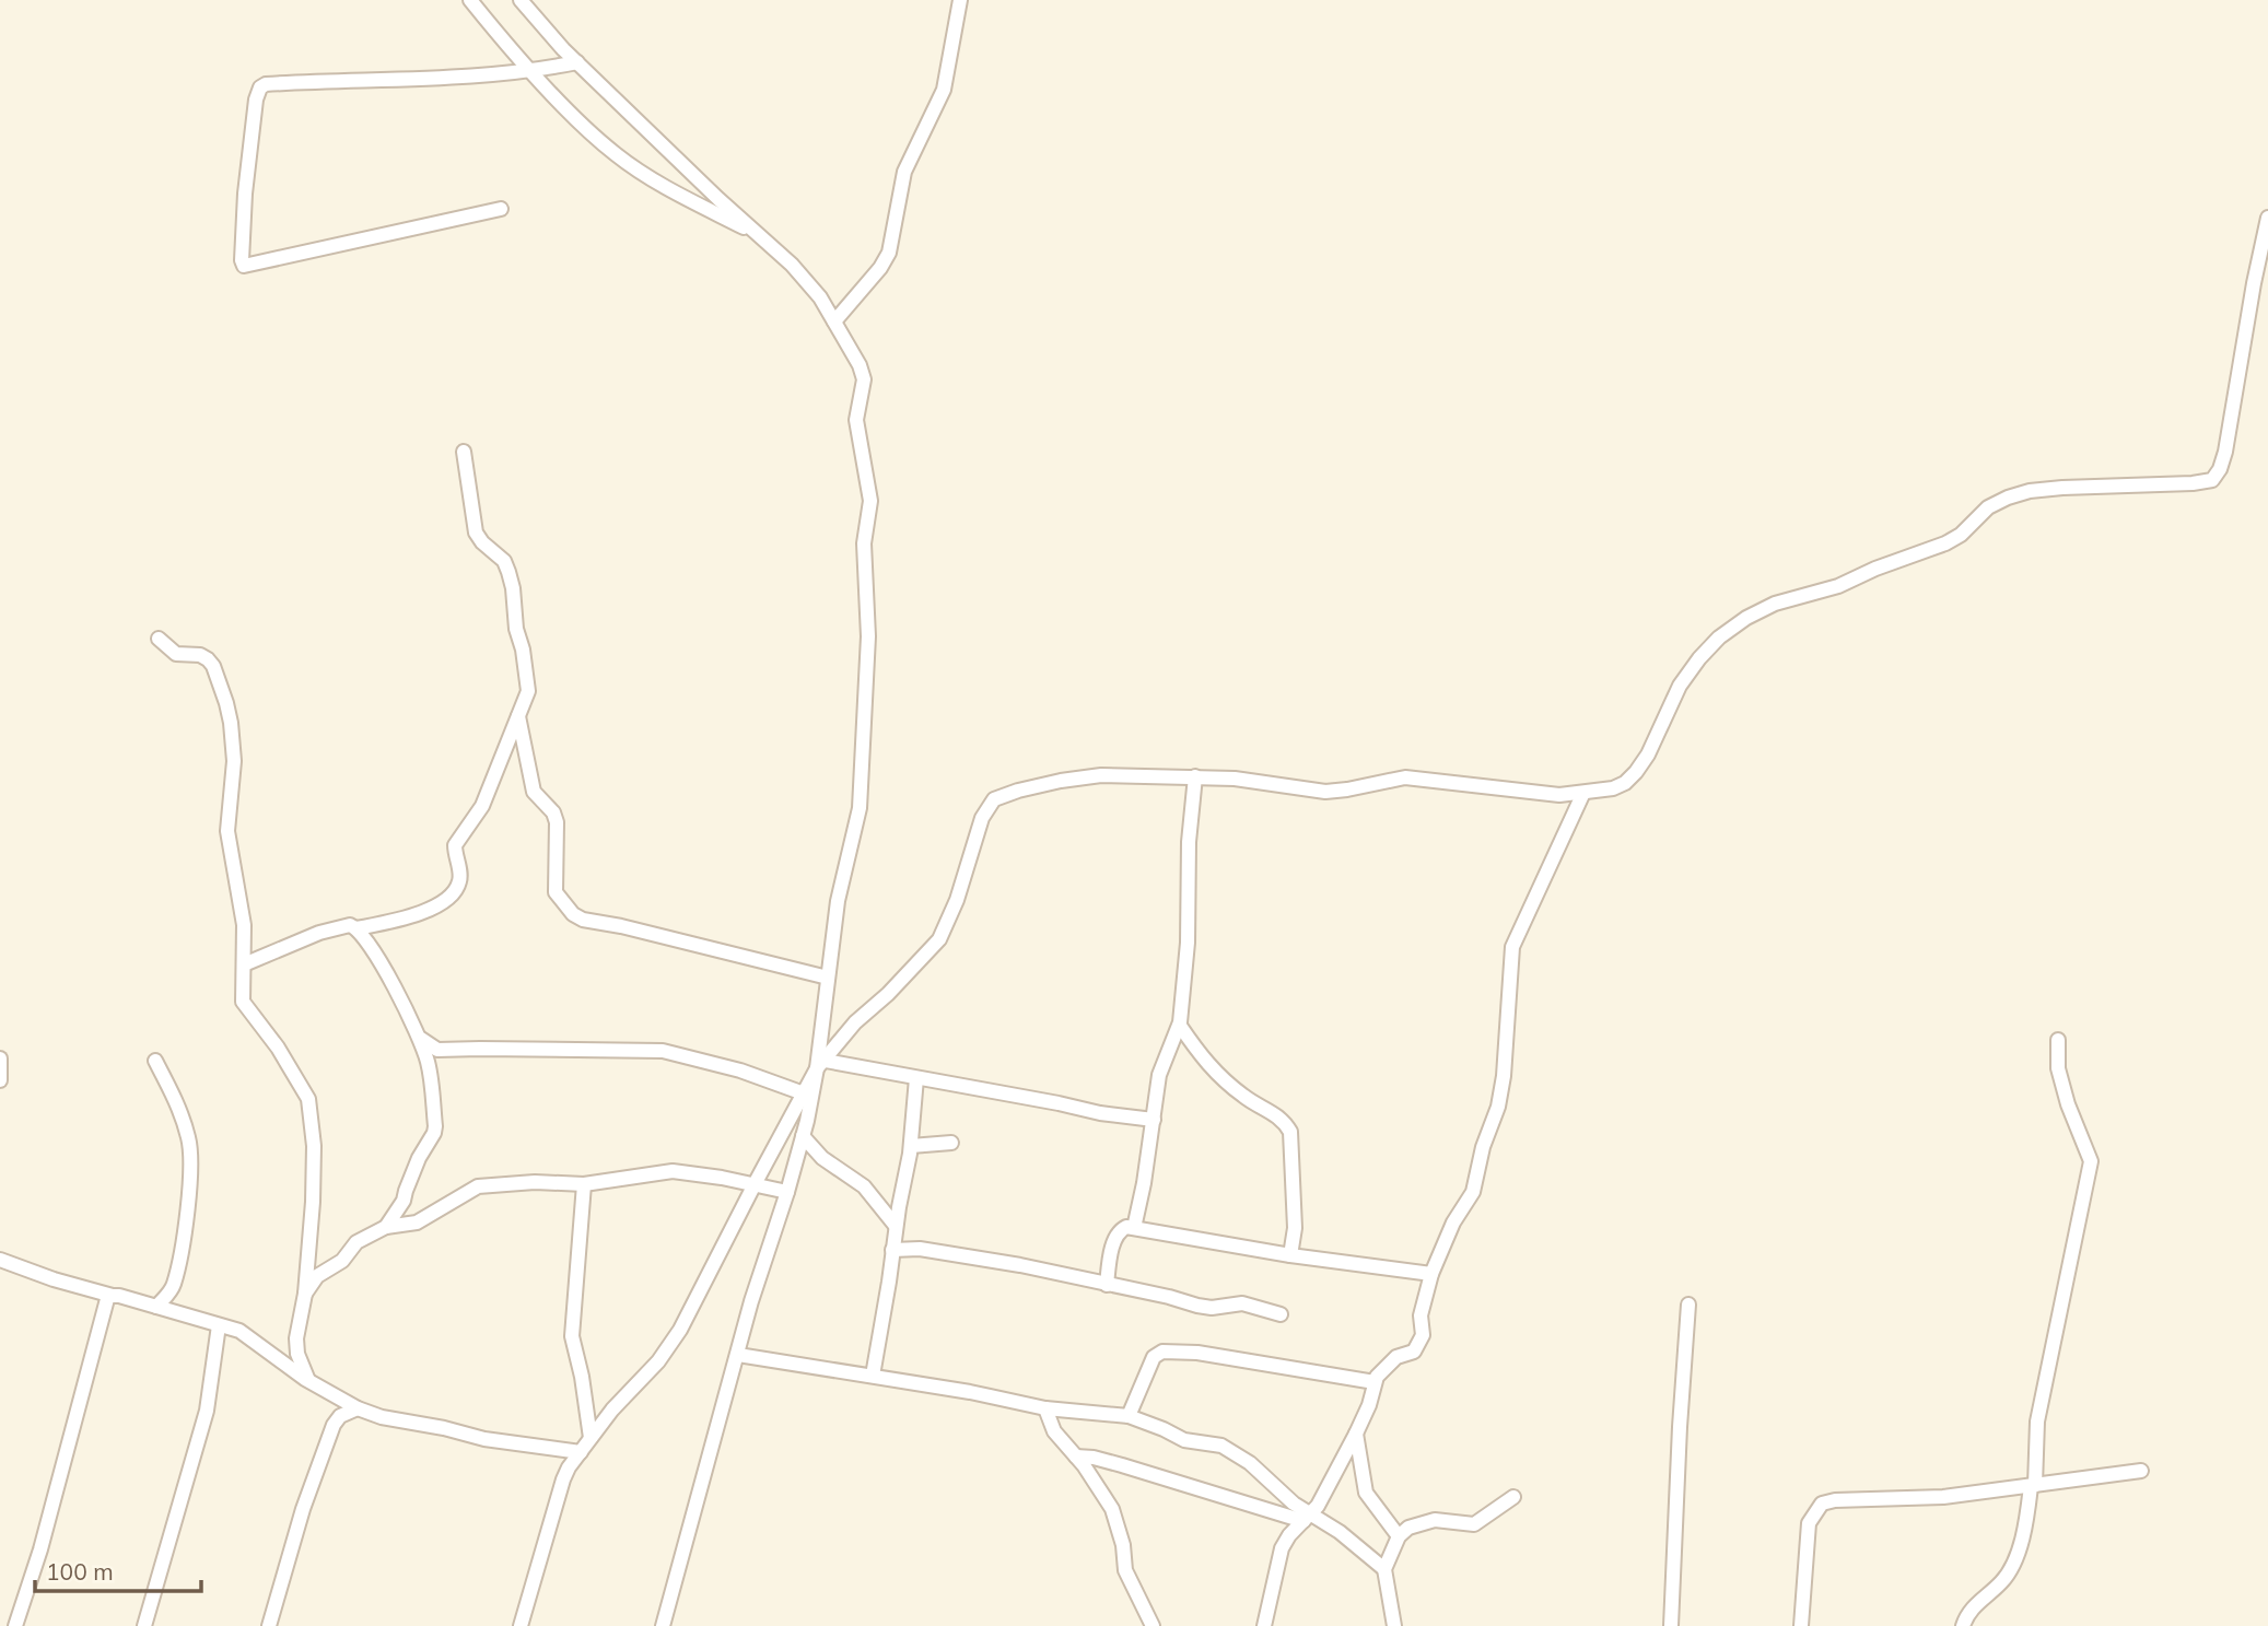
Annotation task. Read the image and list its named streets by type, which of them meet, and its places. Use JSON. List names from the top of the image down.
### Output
{
  "scale_bar": "100 m"
}
